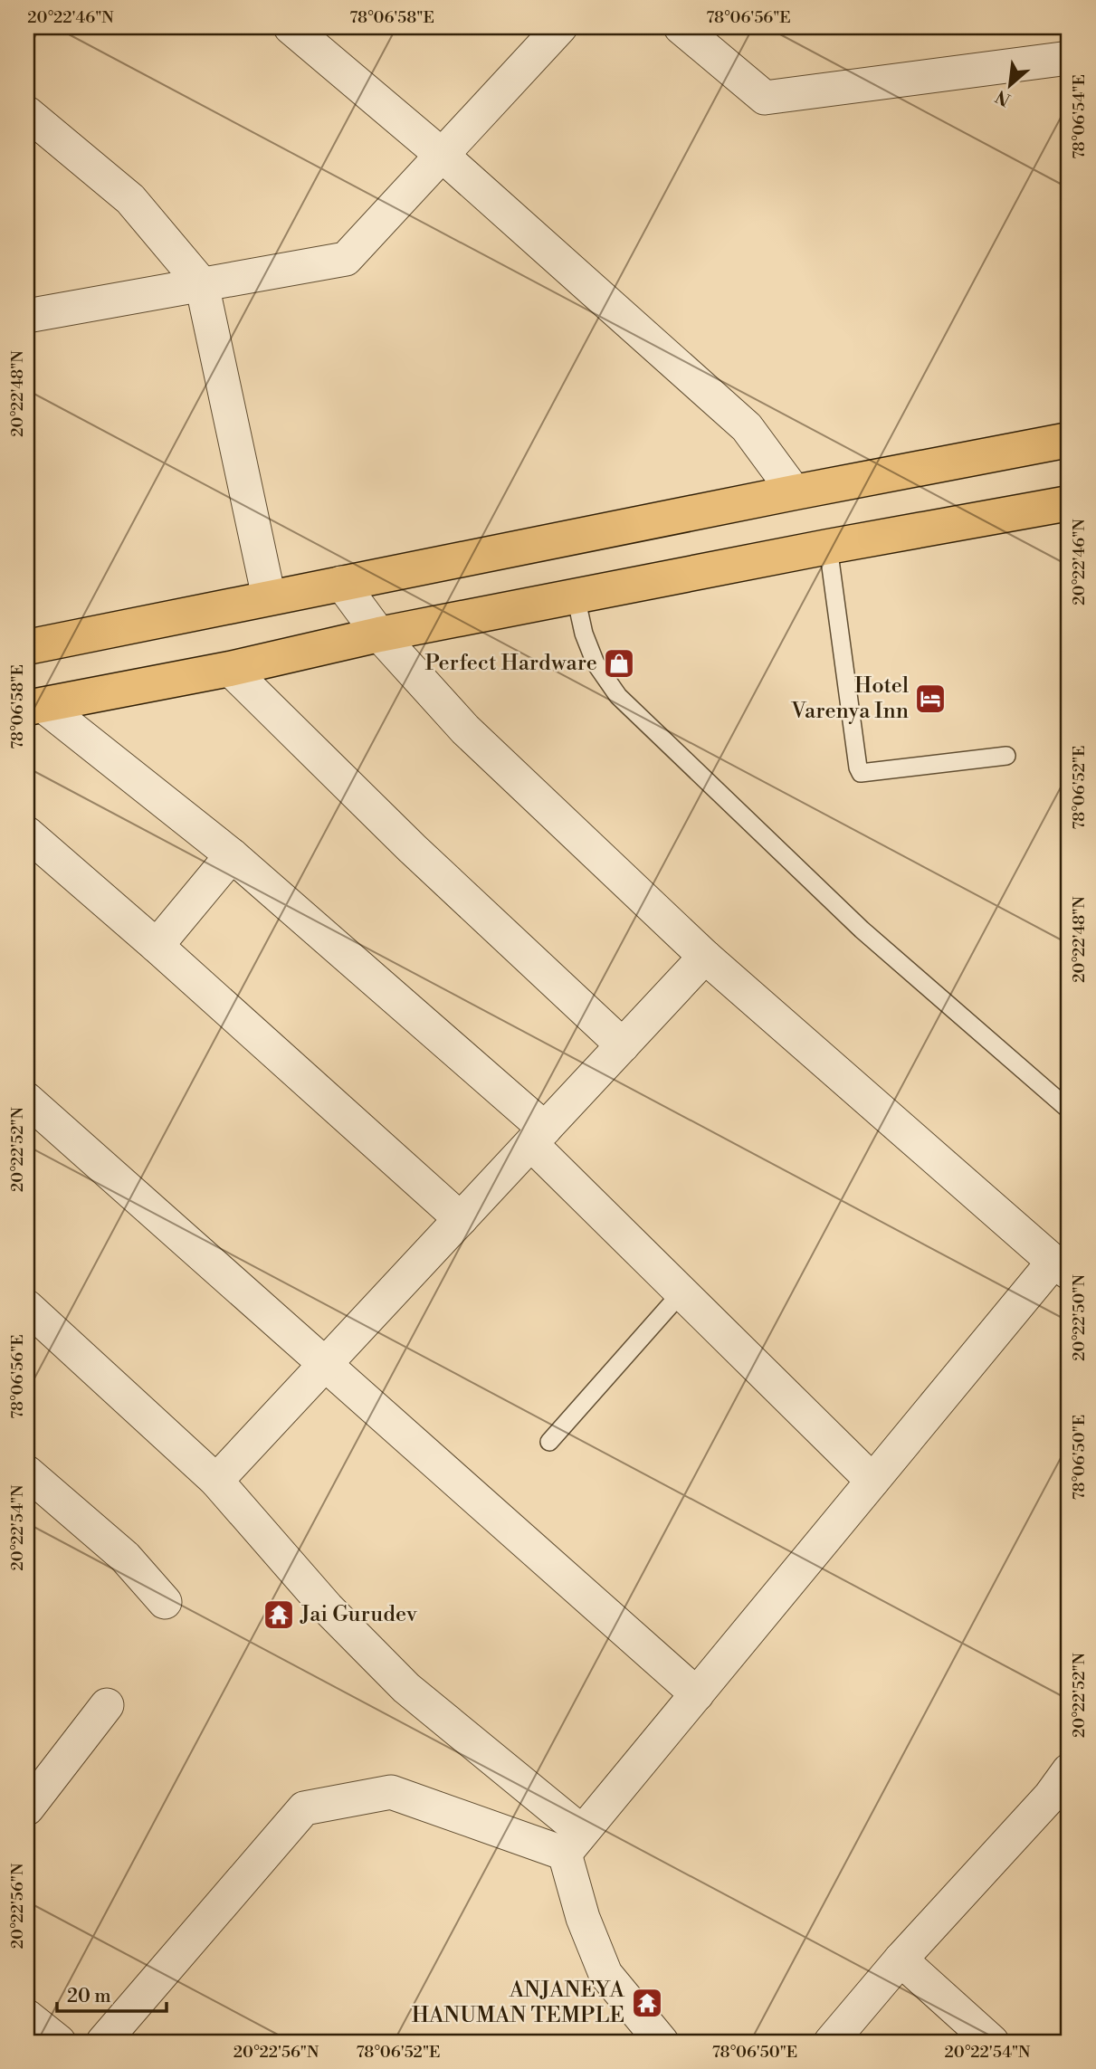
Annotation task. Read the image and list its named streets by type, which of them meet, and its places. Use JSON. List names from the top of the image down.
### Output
{
  "places": {
    "shop": ["Perfect Hardware"],
    "hotel": ["Hotel Varenya Inn"],
    "temple": ["Jai Gurudev", "ANJANEYA HANUMAN TEMPLE"]
  },
  "scale_bar": "20 m",
  "north": "bottom left",
  "coordinates": [
    "20°22'46\"N",
    "78°06'58\"E",
    "78°06'56\"E",
    "78°06'54\"E",
    "20°22'48\"N",
    "78°06'52\"E",
    "20°22'52\"N",
    "20°22'50\"N",
    "78°06'50\"E",
    "20°22'54\"N",
    "20°22'56\"N"
  ]
}
